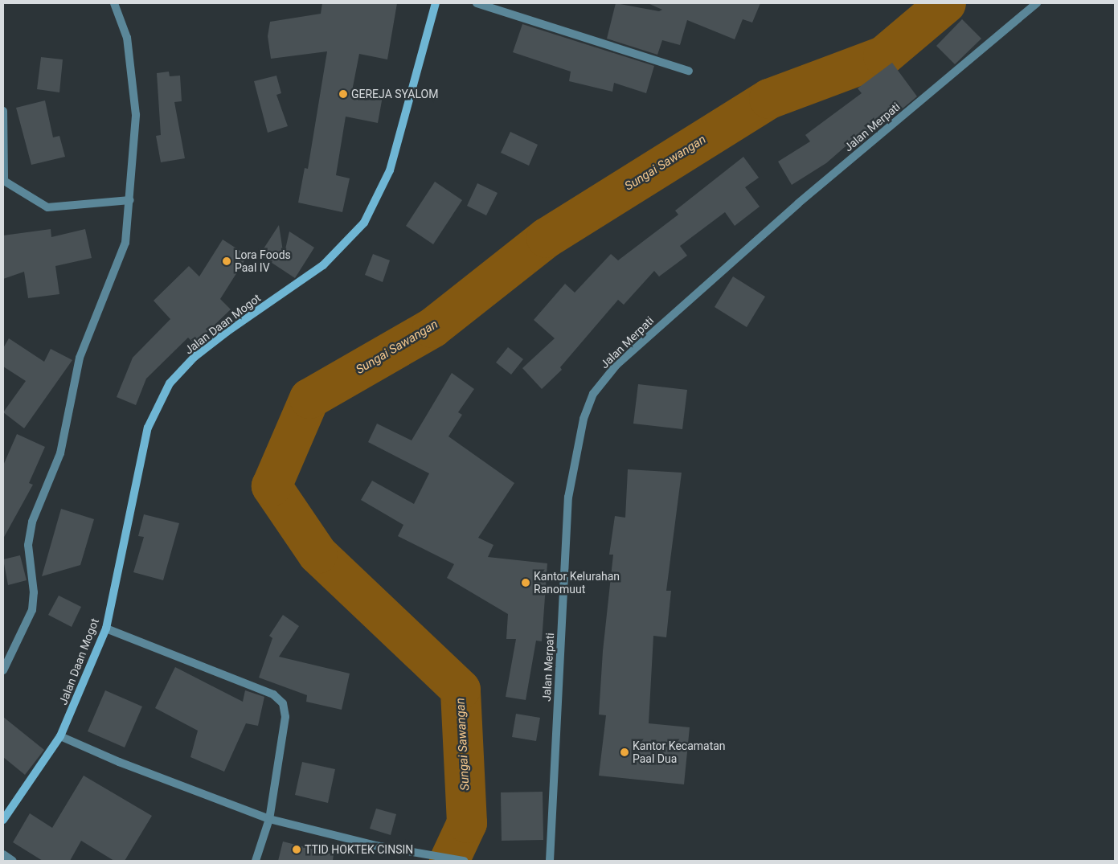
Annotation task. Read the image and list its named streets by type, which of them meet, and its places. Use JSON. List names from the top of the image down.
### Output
{
  "streets": {
    "main road": ["Jalan Daan Mogot"],
    "street": ["Jalan Merpati"]
  },
  "water": ["Sungai Sawangan"],
  "places": [
    "GEREJA SYALOM",
    "Lora Foods Paal IV",
    "Kantor Kelurahan Ranomuut",
    "Kantor Kecamatan Paal Dua",
    "TTID HOKTEK CINSIN"
  ]
}
